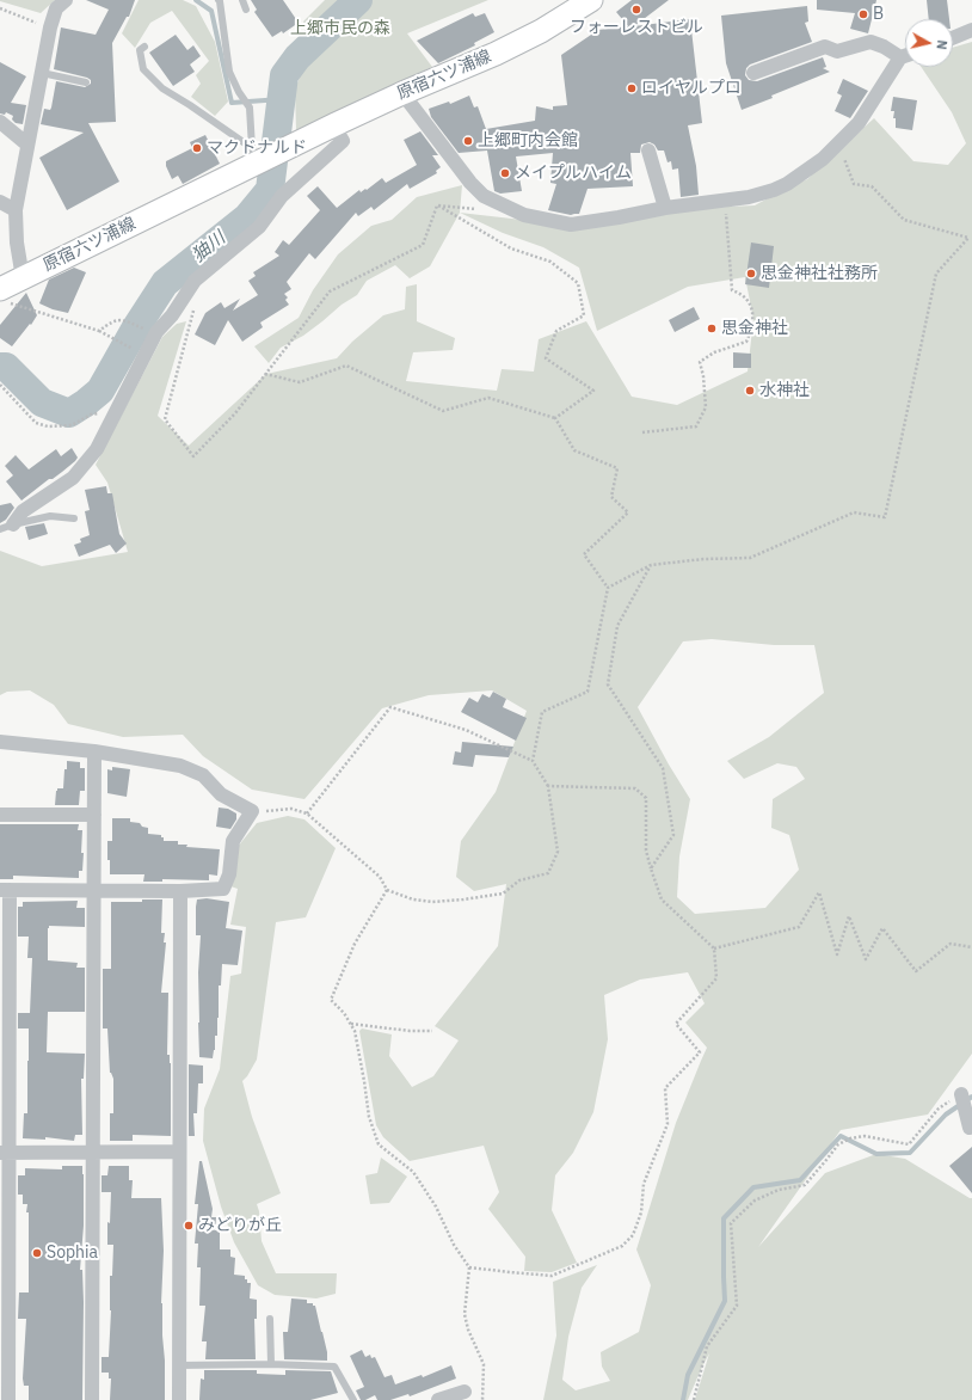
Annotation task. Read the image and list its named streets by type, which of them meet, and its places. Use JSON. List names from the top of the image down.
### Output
{
  "streets": {
    "main road": ["原宿六ツ浦線"]
  },
  "water": ["㹨川"],
  "parks": ["上郷市民の森"],
  "places": [
    "フォーレストビル",
    "B",
    "ロイヤルプロ",
    "上郷町内会館",
    "マクドナルド",
    "メイプルハイム",
    "思金神社社務所",
    "思金神社",
    "水神社",
    "みどりが丘",
    "Sophia"
  ],
  "north": "right"
}
